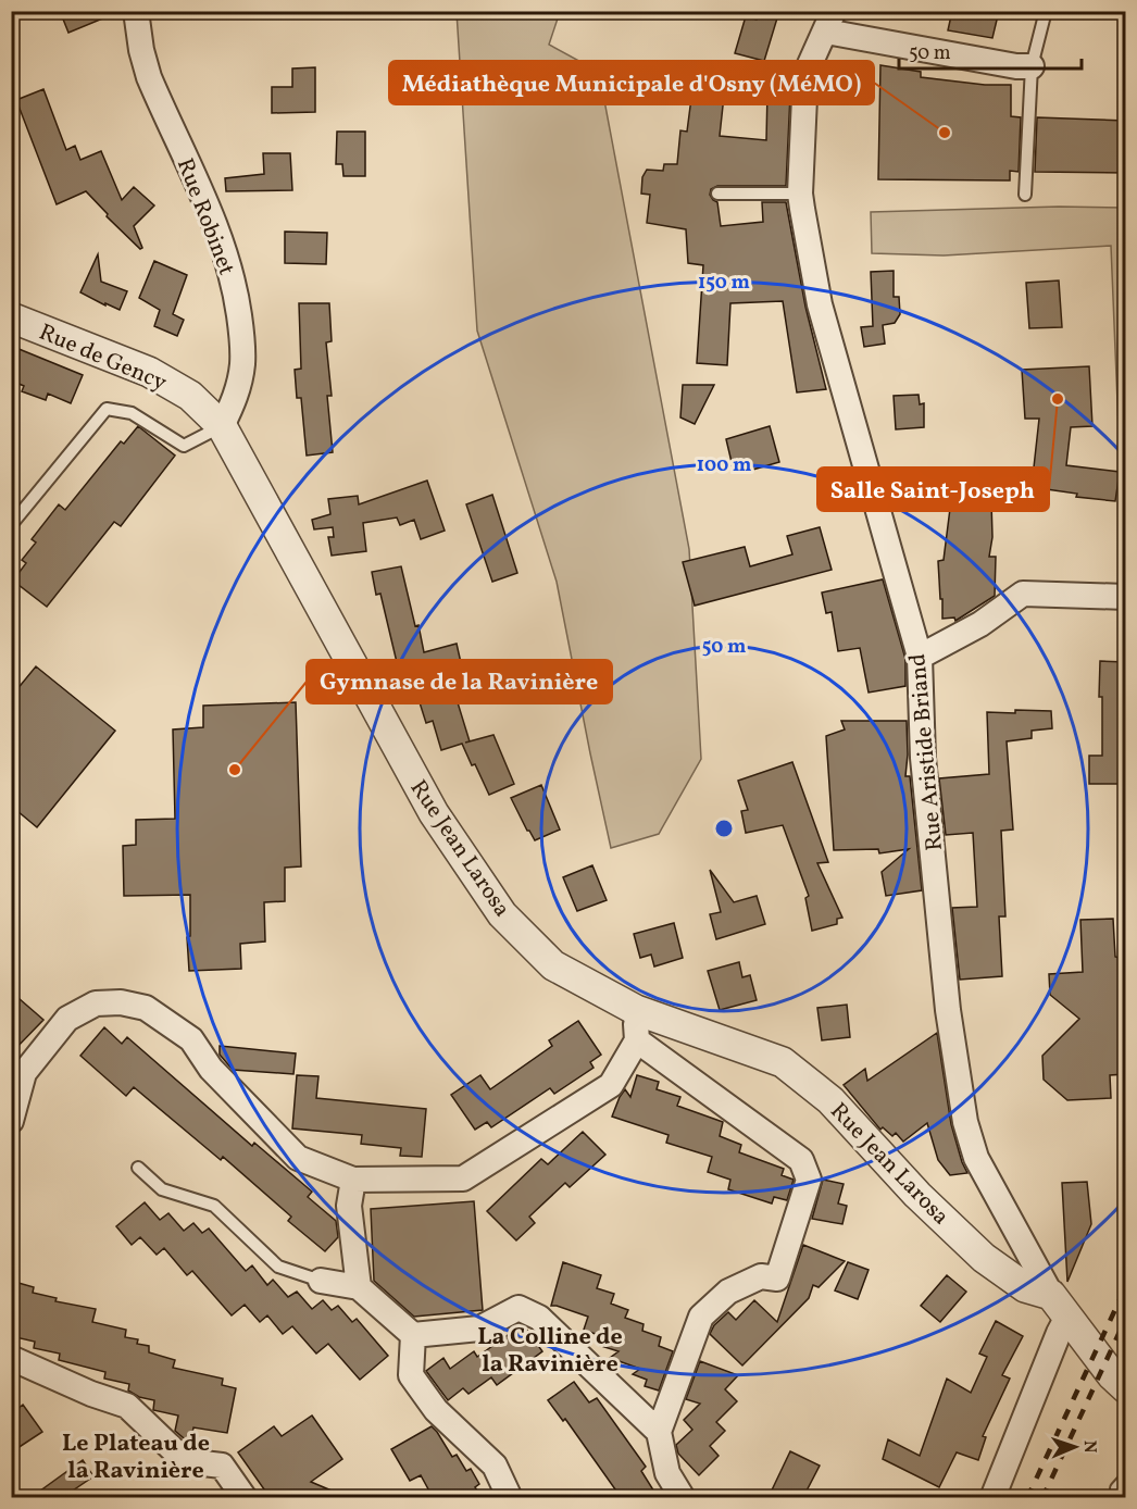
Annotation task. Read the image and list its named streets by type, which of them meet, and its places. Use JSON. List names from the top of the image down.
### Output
{
  "streets": {
    "street": [
      "Rue Robinet",
      "Rue de Gency",
      "Rue Aristide Briand",
      "Rue Jean Larosa"
    ]
  },
  "crossings": [
    ["Rue Robinet", "Rue de Gency"],
    ["Rue Robinet", "Rue Jean Larosa"],
    ["Rue de Gency", "Rue Jean Larosa"],
    ["Rue Aristide Briand", "Rue Jean Larosa"]
  ],
  "districts": ["La Colline de la Ravinière", "Le Plateau de la Ravinière"],
  "places": ["Médiathèque Municipale d'Osny (MéMO)", "Salle Saint-Joseph", "Gymnase de la Ravinière"],
  "scale_bar": "50 m",
  "north": "right",
  "rings": ["150 m", "100 m", "50 m"]
}
